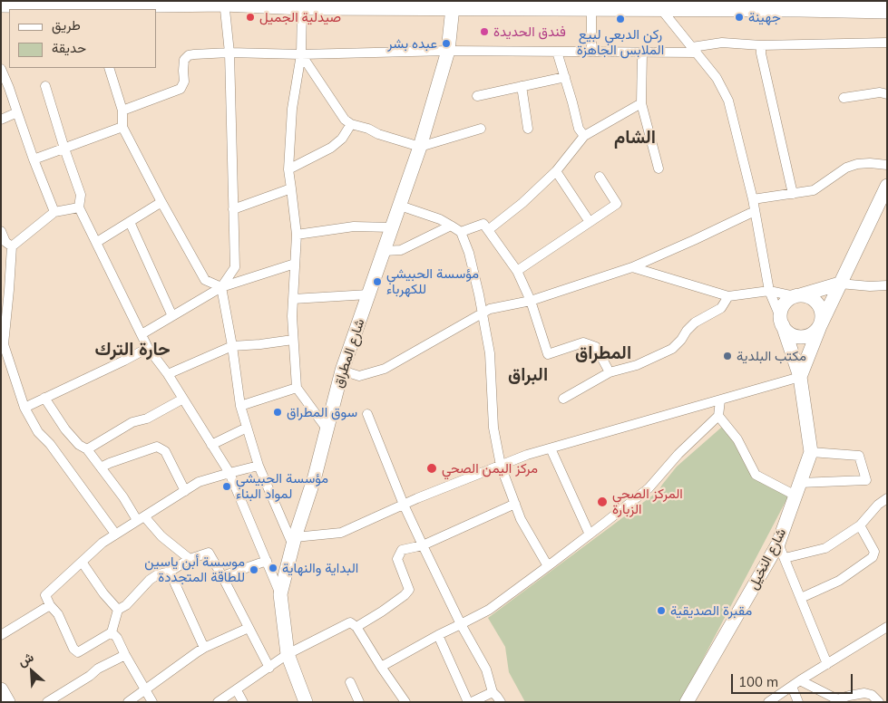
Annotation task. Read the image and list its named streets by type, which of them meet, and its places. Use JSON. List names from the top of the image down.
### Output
{
  "streets": {
    "street": ["شارع المطراق", "شارع النخيل"]
  },
  "districts": [
    "الشام",
    "حارة الترك",
    "المطراق",
    "البراق"
  ],
  "places": [
    "صيدلية الجميل",
    "جهينة",
    "ركن الدبعي لبيع الملابس الجاهزة",
    "فندق الحديدة",
    "عبده بشر",
    "مؤسسة الحبيشي للكهرباء",
    "مكتب البلدية",
    "سوق المطراق",
    "مركز اليمن الصحي",
    "مؤسسة الحبيشي لمواد البناء",
    "المركز الصحي الزبارة",
    "البداية والنهاية",
    "موسسة أبن ياسين للطاقة المتجددة",
    "مقبرة الصديقية"
  ],
  "legend": ["طريق", "حديقة"],
  "scale_bar": "100 m",
  "north": "top left"
}
